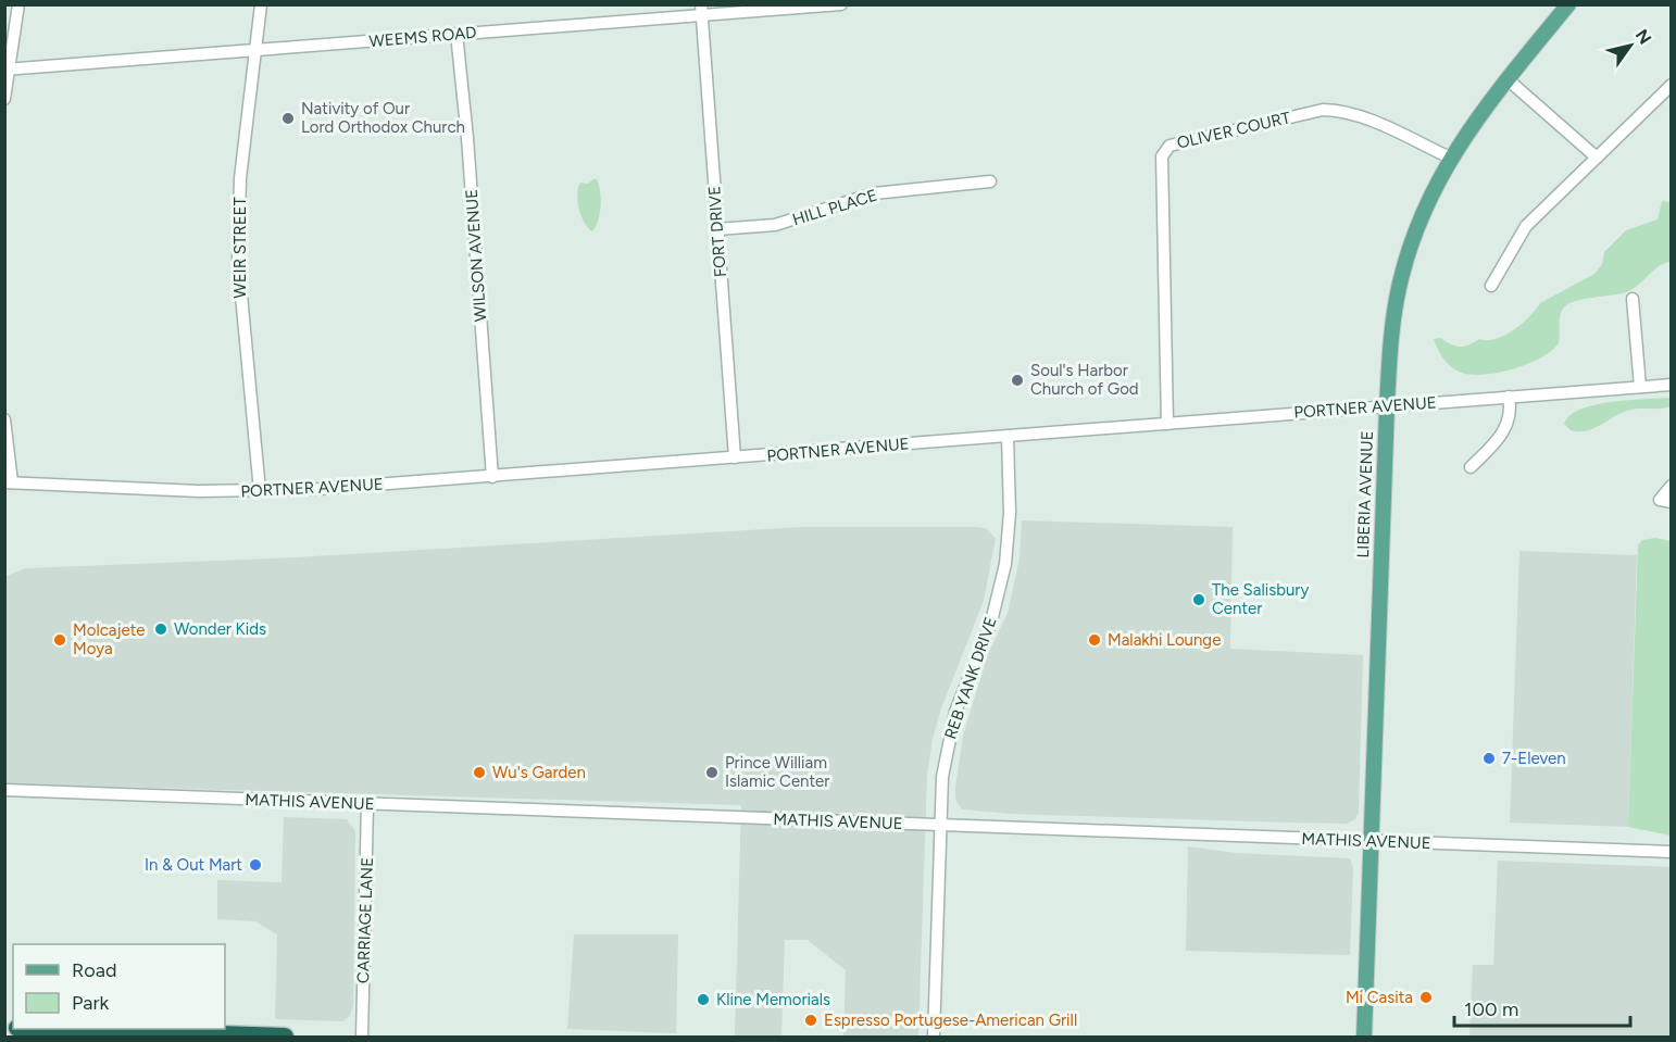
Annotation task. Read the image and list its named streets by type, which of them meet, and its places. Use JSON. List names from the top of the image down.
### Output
{
  "streets": {
    "main road": ["LIBERIA AVENUE"],
    "street": [
      "WEEMS ROAD",
      "OLIVER COURT",
      "HILL PLACE",
      "FORT DRIVE",
      "WEIR STREET",
      "WILSON AVENUE",
      "PORTNER AVENUE",
      "REB YANK DRIVE",
      "MATHIS AVENUE",
      "CARRIAGE LANE"
    ]
  },
  "crossings": [
    ["WEEMS ROAD", "FORT DRIVE"],
    ["WEEMS ROAD", "WEIR STREET"],
    ["WEEMS ROAD", "WILSON AVENUE"],
    ["OLIVER COURT", "PORTNER AVENUE"],
    ["OLIVER COURT", "LIBERIA AVENUE"],
    ["HILL PLACE", "FORT DRIVE"],
    ["FORT DRIVE", "PORTNER AVENUE"],
    ["WEIR STREET", "PORTNER AVENUE"],
    ["WILSON AVENUE", "PORTNER AVENUE"],
    ["PORTNER AVENUE", "LIBERIA AVENUE"],
    ["PORTNER AVENUE", "REB YANK DRIVE"],
    ["LIBERIA AVENUE", "MATHIS AVENUE"],
    ["REB YANK DRIVE", "MATHIS AVENUE"],
    ["MATHIS AVENUE", "CARRIAGE LANE"]
  ],
  "places": [
    "Nativity of Our Lord Orthodox Church",
    "Soul's Harbor Church of God",
    "The Salisbury Center",
    "Wonder Kids",
    "Molcajete Moya",
    "Malakhi Lounge",
    "7-Eleven",
    "Wu's Garden",
    "Prince William Islamic Center",
    "In & Out Mart",
    "Mi Casita",
    "Kline Memorials",
    "Espresso Portugese-American Grill"
  ],
  "legend": ["Road", "Park"],
  "scale_bar": "100 m",
  "north": "top right"
}
